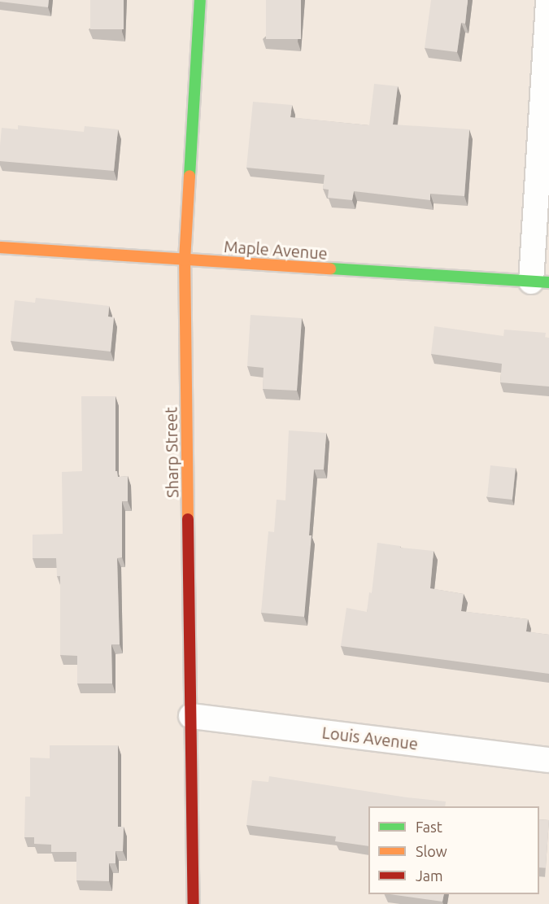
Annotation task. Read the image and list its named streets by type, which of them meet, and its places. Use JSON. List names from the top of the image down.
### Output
{
  "streets": {
    "street": ["Maple Avenue", "Sharp Street", "Louis Avenue"]
  },
  "crossings": [
    ["Maple Avenue", "Sharp Street"],
    ["Sharp Street", "Louis Avenue"]
  ],
  "legend": ["Fast", "Slow", "Jam"]
}
